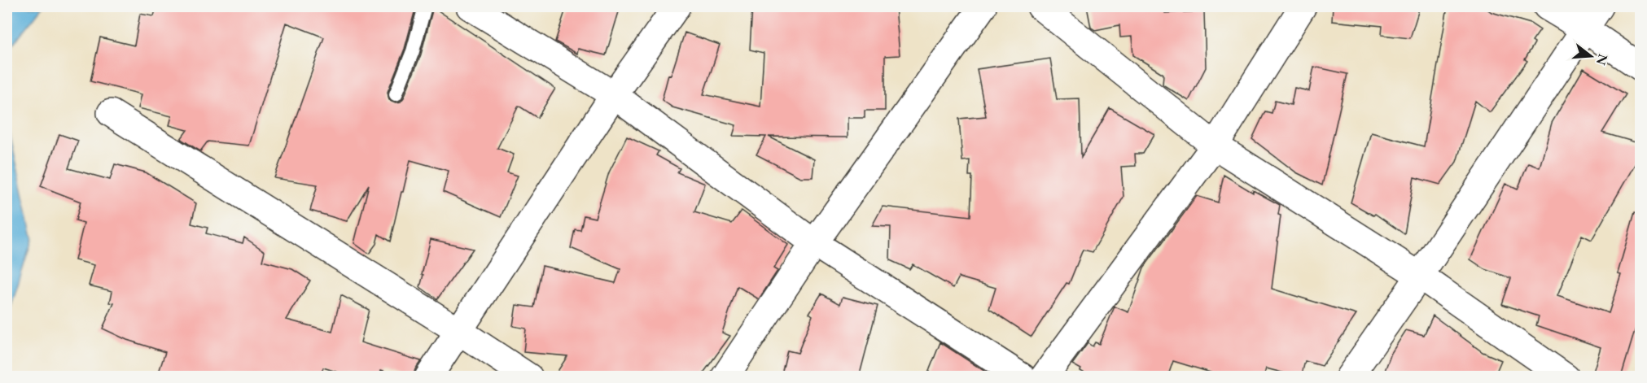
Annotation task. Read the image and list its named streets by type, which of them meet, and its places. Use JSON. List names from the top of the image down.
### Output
{
  "north": "right"
}
